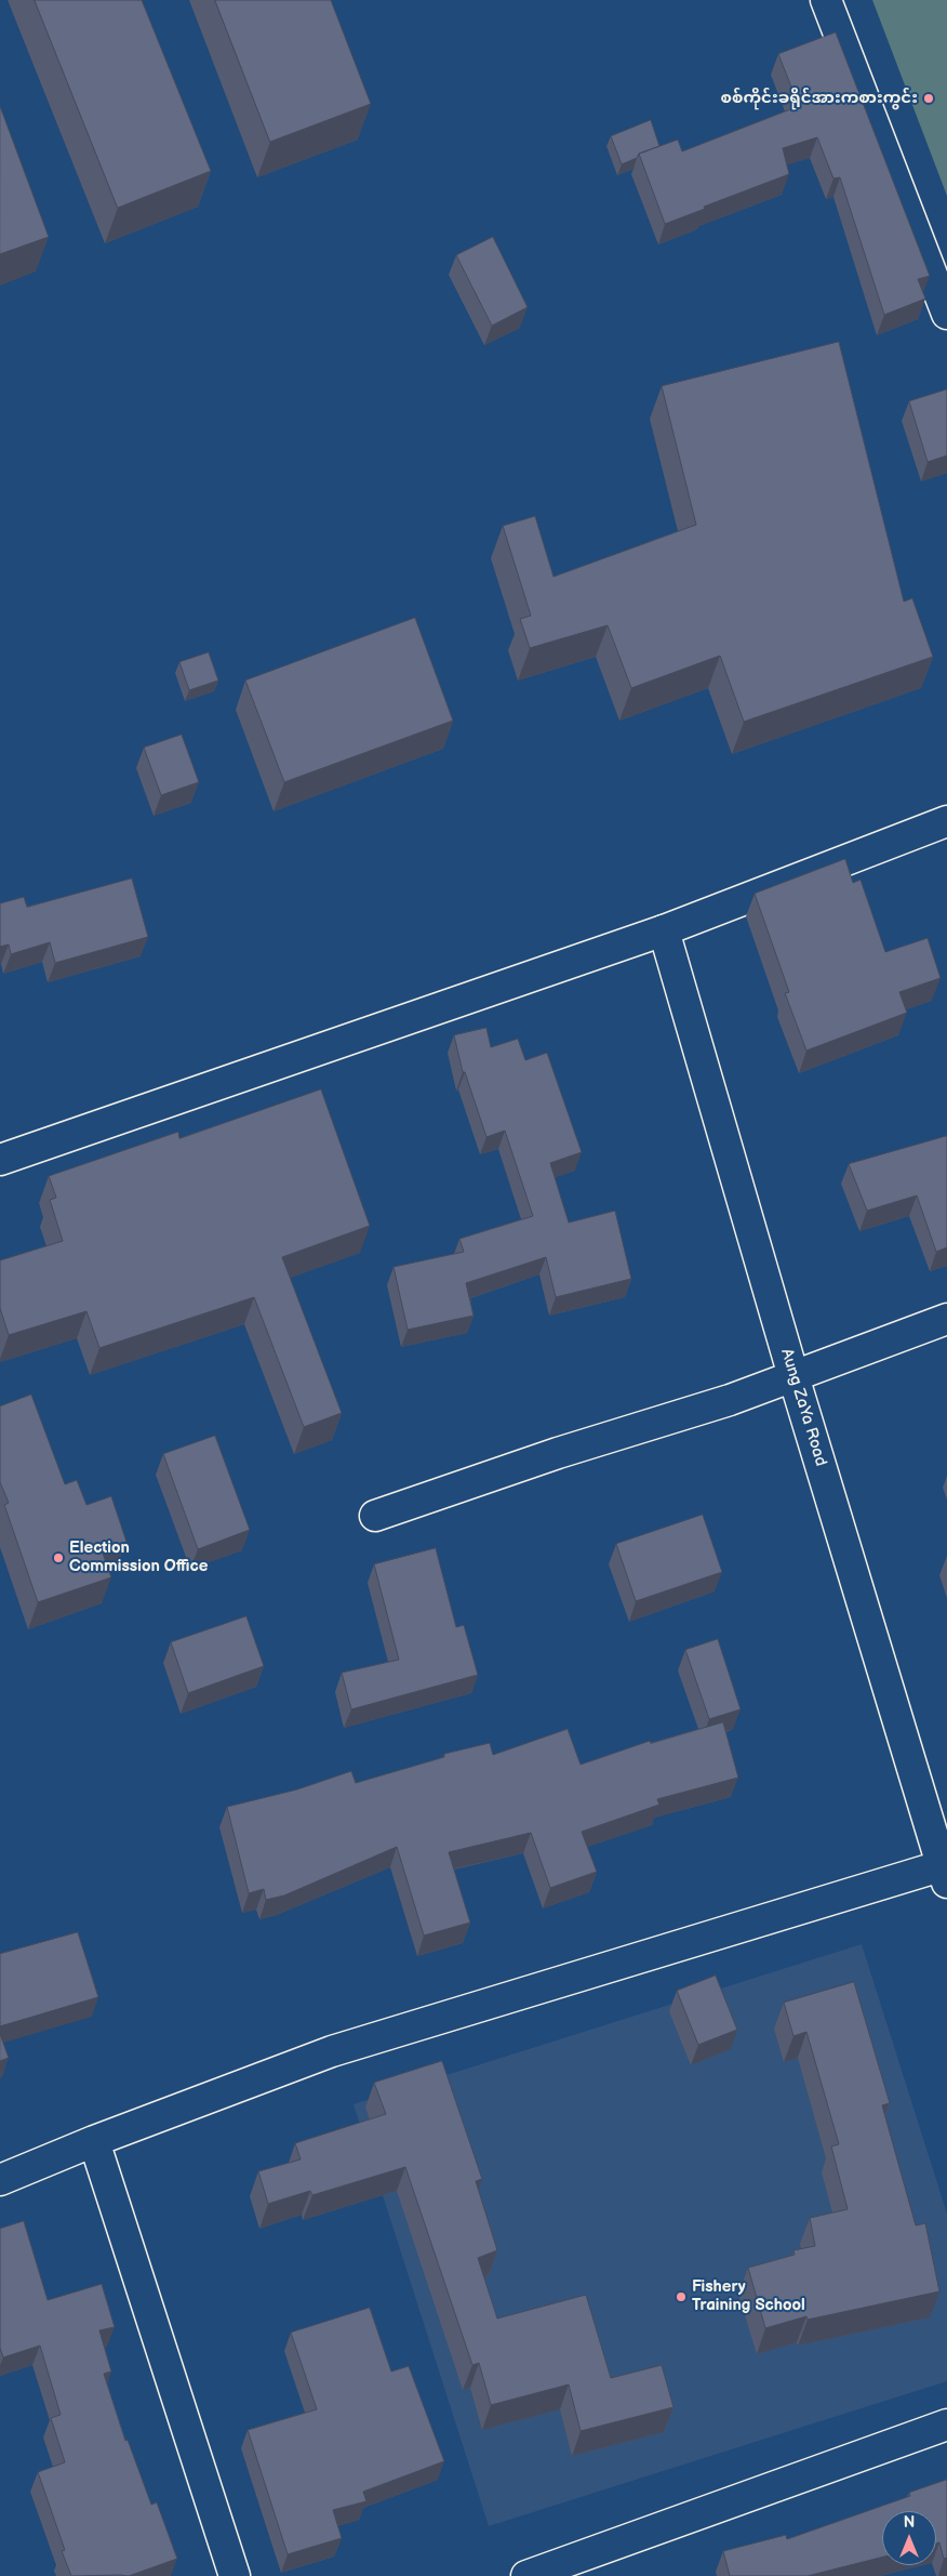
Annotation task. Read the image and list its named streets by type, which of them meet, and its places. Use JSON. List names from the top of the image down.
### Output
{
  "streets": {
    "street": ["Aung ZaYa Road"]
  },
  "places": ["စစ်ကိုင်းခရိုင်အားကစားကွင်း", "Election Commission Office", "Fishery Training School"],
  "north": "top"
}
